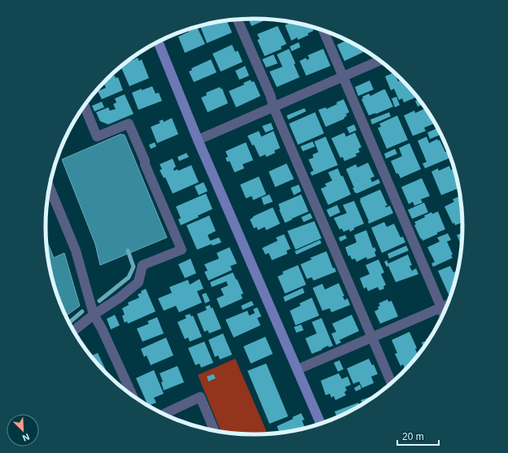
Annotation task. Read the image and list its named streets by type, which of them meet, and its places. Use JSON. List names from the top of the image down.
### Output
{
  "scale_bar": "20 m",
  "north": "bottom right"
}
